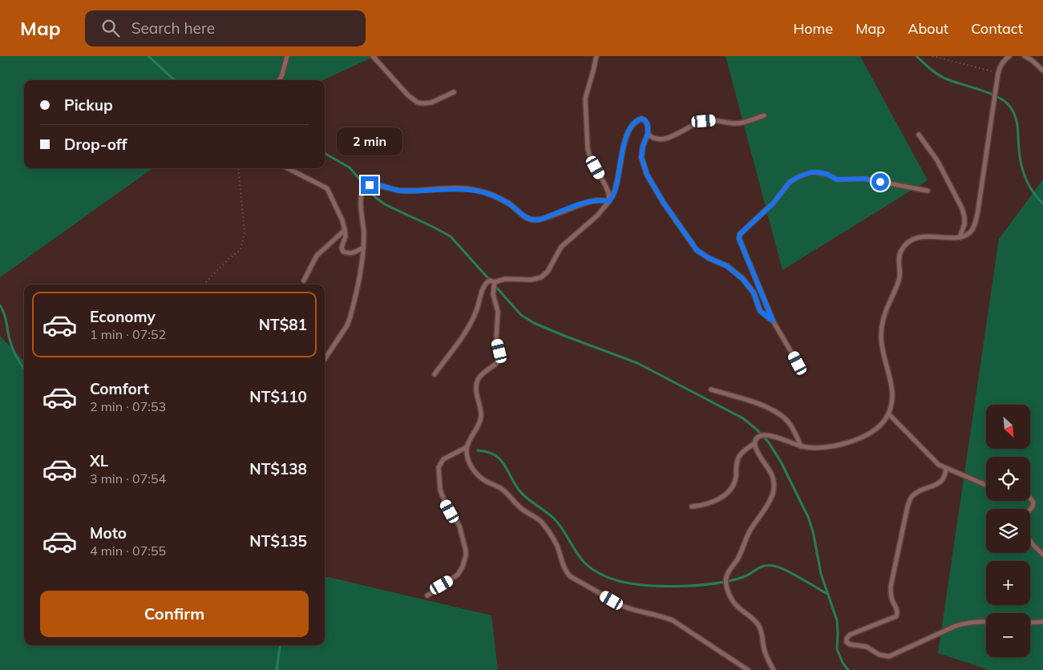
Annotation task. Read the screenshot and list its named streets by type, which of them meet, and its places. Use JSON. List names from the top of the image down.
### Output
{
  "north": "bottom right",
  "page": {
    "header": "Map",
    "search": "Search here",
    "nav": [
      "Home",
      "Map",
      "About",
      "Contact"
    ],
    "banner": ["Pickup", "Drop-off"],
    "bubble": "2 min",
    "list": [
      {
        "name": "Economy",
        "note": "1 min · 07:52",
        "value": "NT$81"
      },
      {
        "name": "Comfort",
        "note": "2 min · 07:53",
        "value": "NT$110"
      },
      {
        "name": "XL",
        "note": "3 min · 07:54",
        "value": "NT$138"
      },
      {
        "name": "Moto",
        "note": "4 min · 07:55",
        "value": "NT$135"
      }
    ],
    "map_buttons": ["+", "−"],
    "buttons": "Confirm"
  }
}
